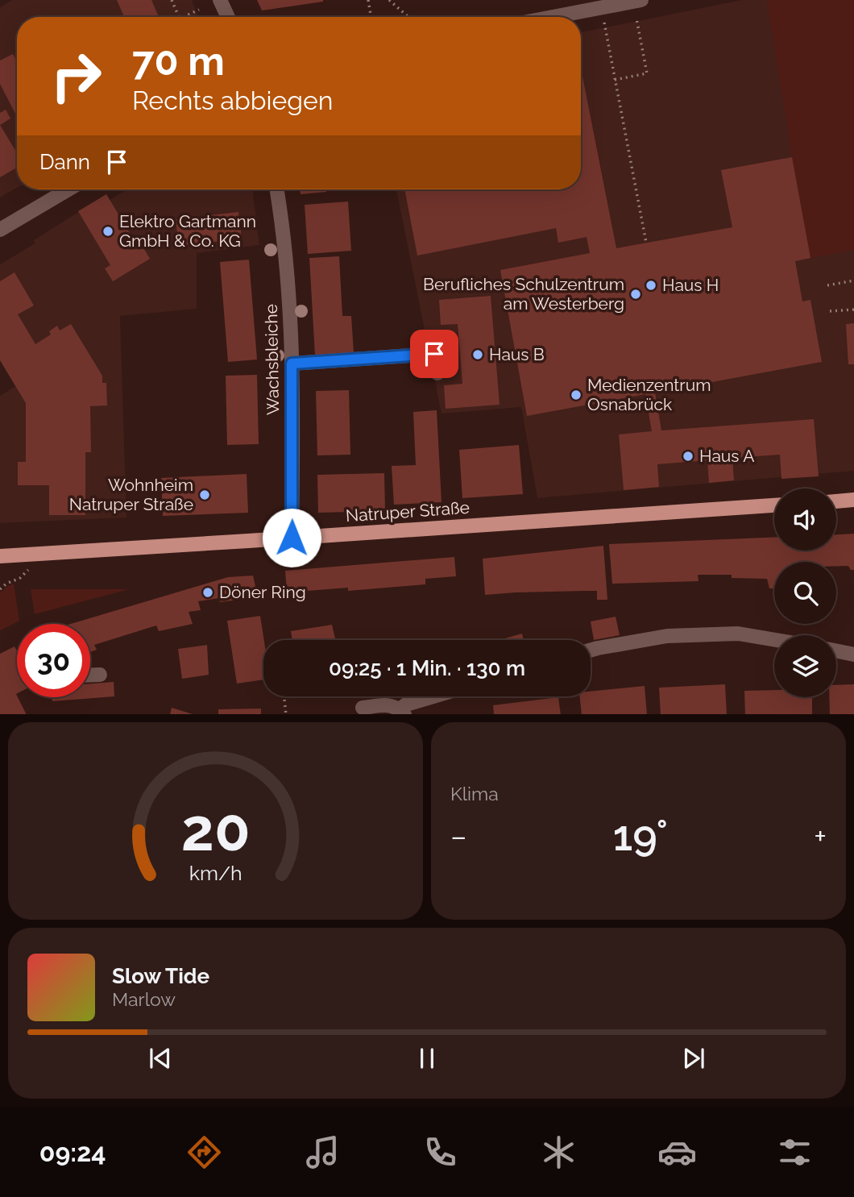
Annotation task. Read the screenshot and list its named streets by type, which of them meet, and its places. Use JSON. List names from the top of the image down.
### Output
{
  "streets": {
    "main road": ["Natruper Straße"],
    "street": ["Wachsbleiche"]
  },
  "crossings": [
    ["Wachsbleiche", "Natruper Straße"]
  ],
  "places": [
    "Elektro Gartmann GmbH & Co. KG",
    "Haus H",
    "Berufliches Schulzentrum am Westerberg",
    "Haus B",
    "Medienzentrum Osnabrück",
    "Haus A",
    "Wohnheim Natruper Straße",
    "Döner Ring"
  ],
  "page": {
    "turn": ["70 m", "Rechts abbiegen"],
    "then": "Dann",
    "limit": "30",
    "trip": "09:25 · 1 Min. · 130 m",
    "tile": "Klima",
    "heat": ["−", "19°", "+"],
    "song": ["Slow Tide", "Marlow"],
    "tabs": "09:24",
    "gauge": ["20", "km/h"]
  }
}
